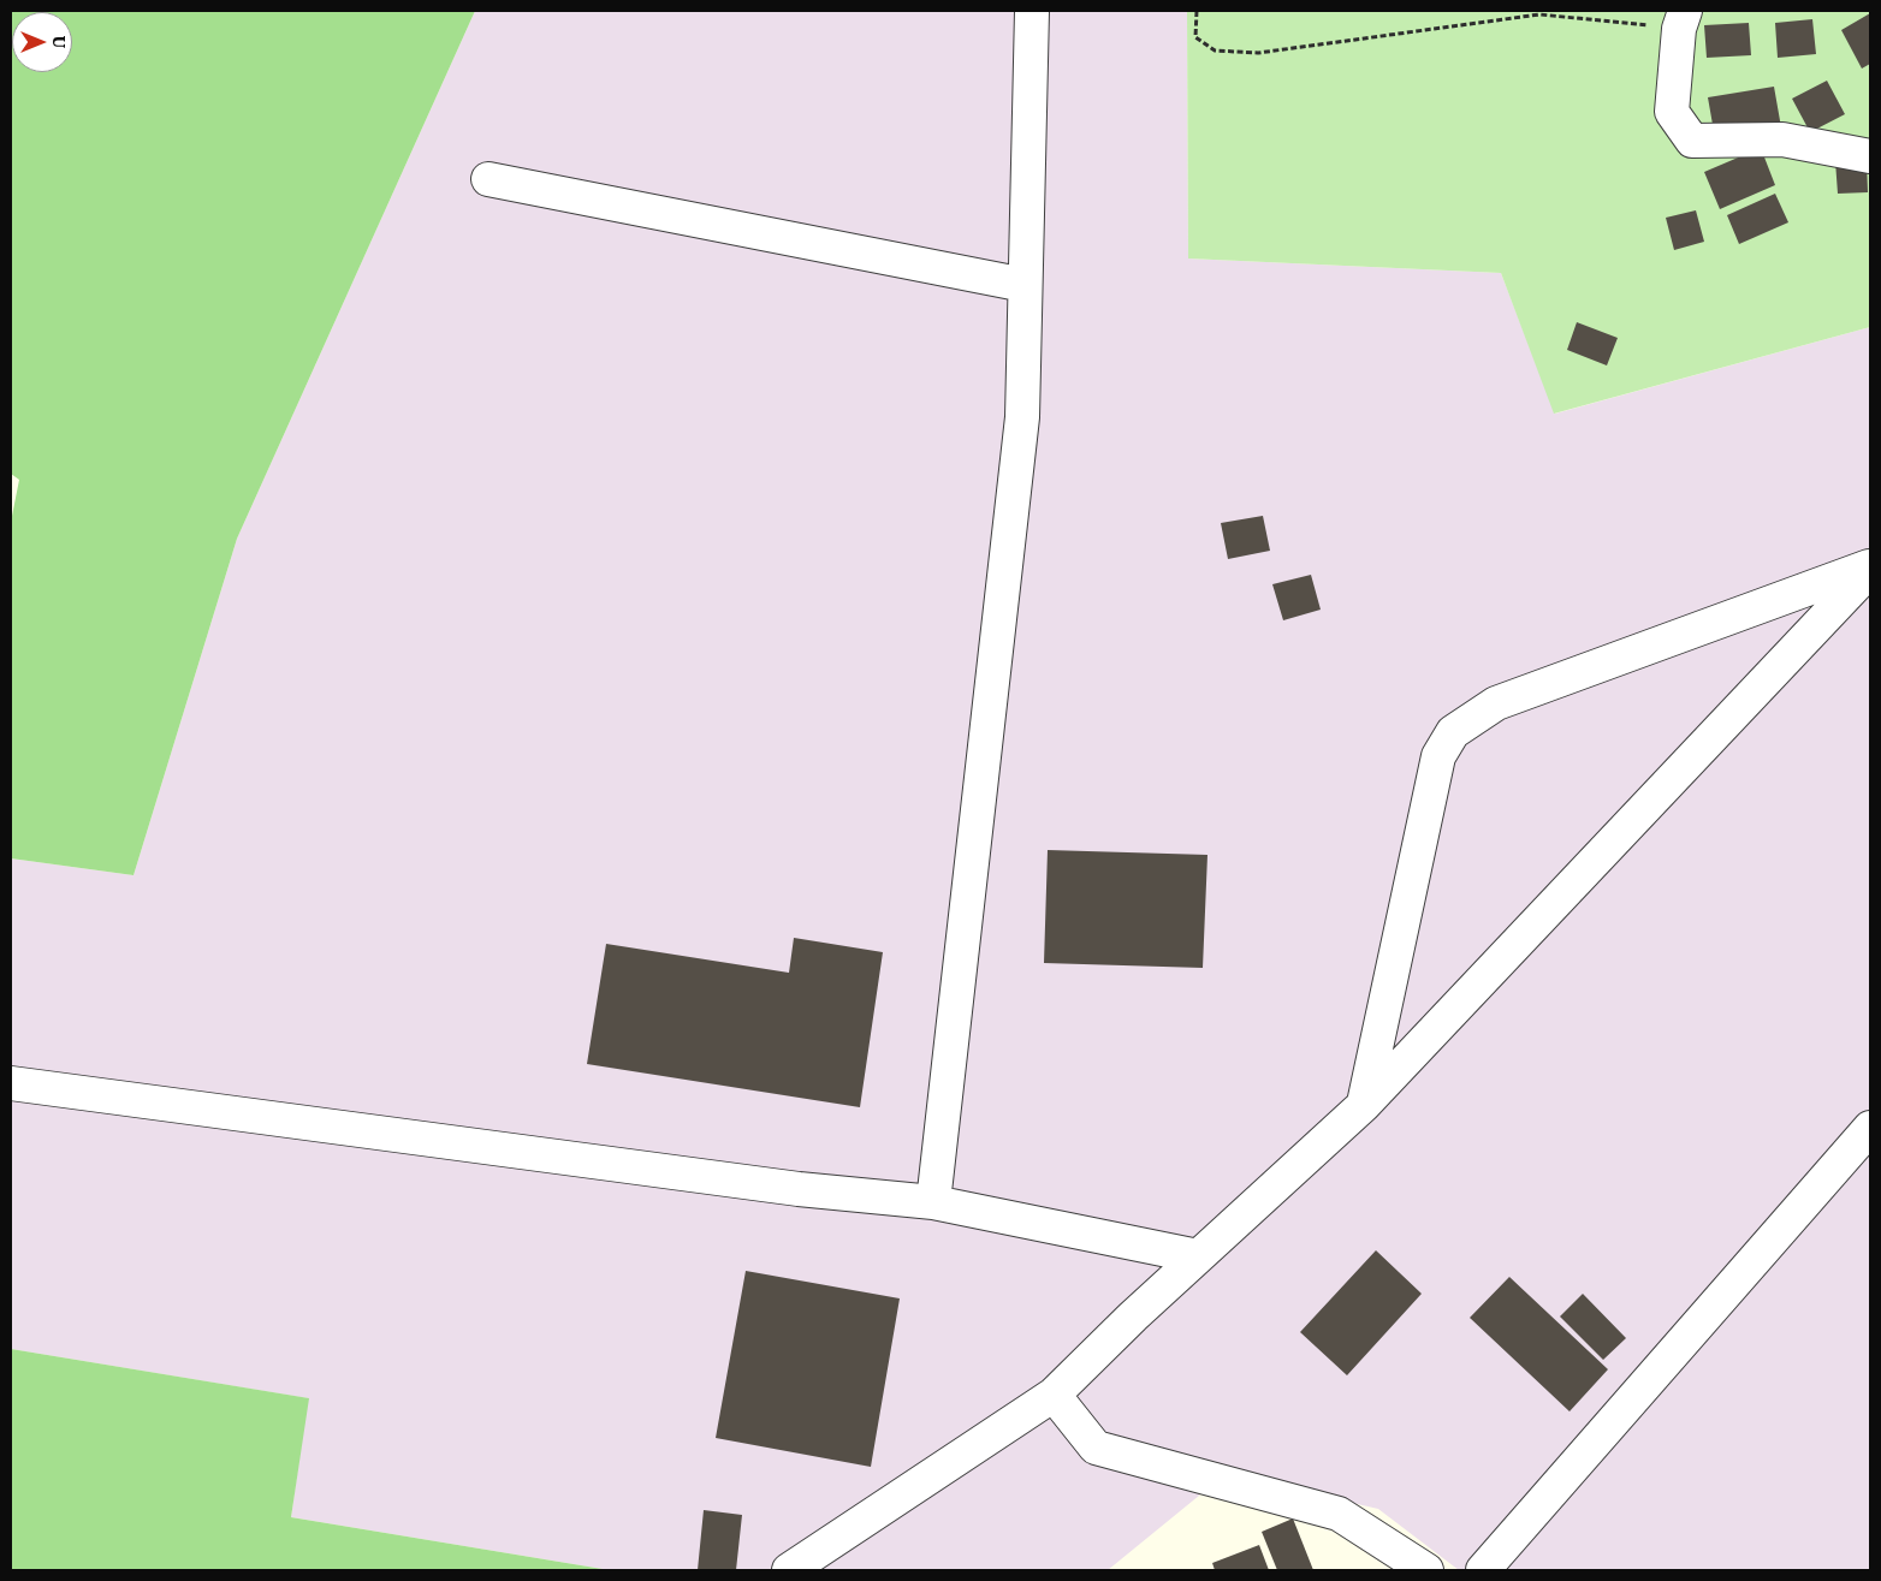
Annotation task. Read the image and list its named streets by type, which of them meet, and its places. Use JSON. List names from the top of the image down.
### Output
{
  "north": "right"
}
